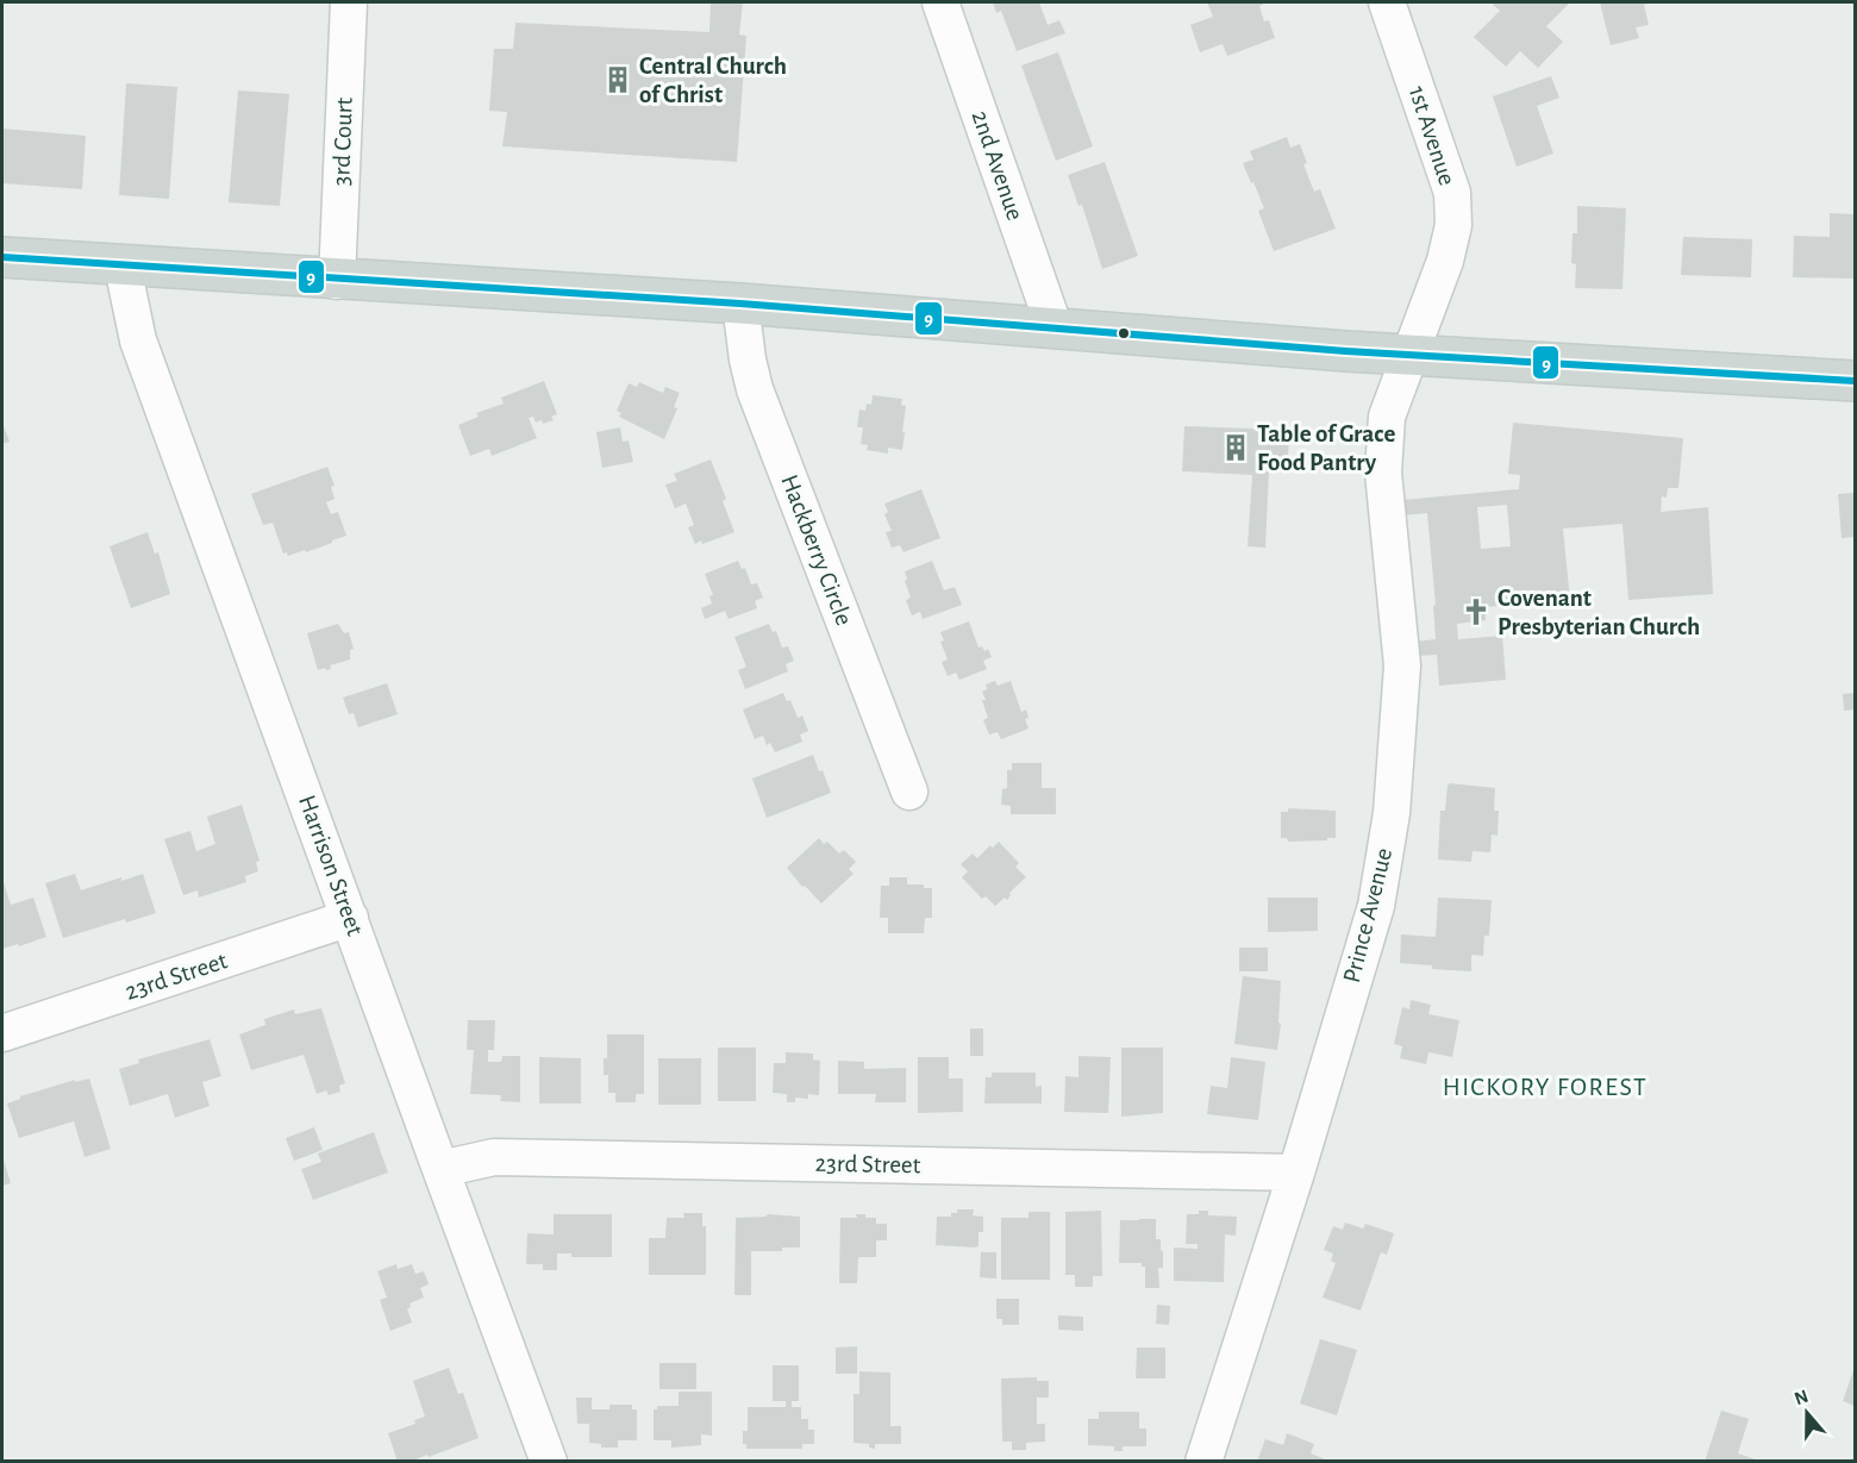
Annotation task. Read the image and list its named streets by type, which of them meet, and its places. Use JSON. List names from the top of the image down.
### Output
{
  "streets": {
    "street": [
      "1st Avenue",
      "3rd Court",
      "2nd Avenue",
      "Hackberry Circle",
      "Harrison Street",
      "Prince Avenue",
      "23rd Street"
    ]
  },
  "crossings": [
    ["1st Avenue", "Prince Avenue"],
    ["Harrison Street", "23rd Street"],
    ["Prince Avenue", "23rd Street"]
  ],
  "districts": ["HICKORY FOREST"],
  "places": {
    "building": ["Central Church of Christ", "Table of Grace Food Pantry"],
    "church": ["Covenant Presbyterian Church"]
  },
  "lines": ["transit line 9"],
  "north": "top"
}
